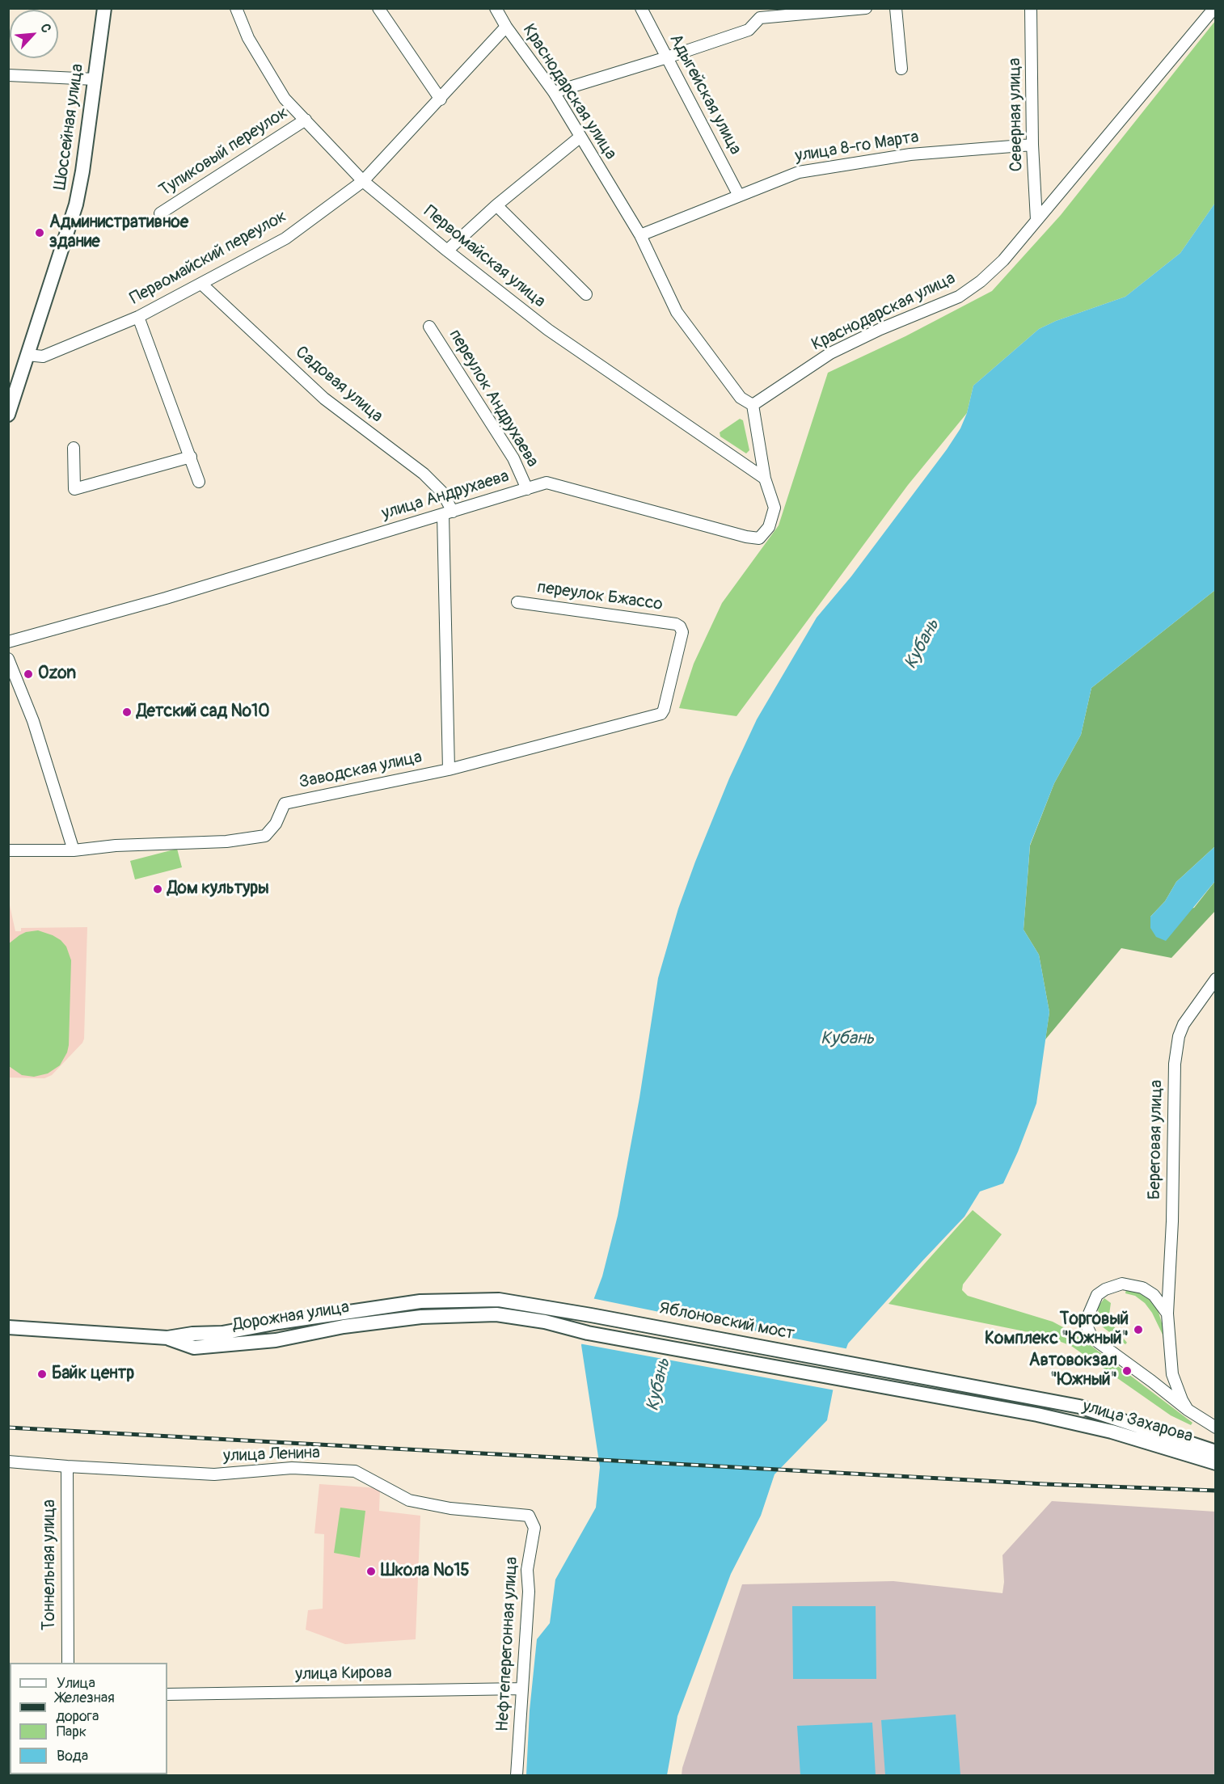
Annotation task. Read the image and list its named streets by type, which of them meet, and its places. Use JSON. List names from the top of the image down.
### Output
{
  "streets": {
    "main road": [
      "Шоссейная улица",
      "Дорожная улица",
      "Яблоновский мост",
      "улица Захарова"
    ],
    "street": [
      "Краснодарская улица",
      "Адыгейская улица",
      "Северная улица",
      "улица 8-го Марта",
      "Тупиковый переулок",
      "Первомайская улица",
      "Первомайский переулок",
      "Садовая улица",
      "переулок Андрухаева",
      "улица Андрухаева",
      "переулок Бжассо",
      "Заводская улица",
      "Береговая улица",
      "улица Ленина",
      "Тоннельная улица",
      "Нефтеперегонная улица",
      "улица Кирова"
    ]
  },
  "crossings": [
    ["Краснодарская улица", "Северная улица"],
    ["Краснодарская улица", "улица 8-го Марта"],
    ["Краснодарская улица", "Первомайский переулок"],
    ["Краснодарская улица", "улица Андрухаева"],
    ["Адыгейская улица", "улица 8-го Марта"],
    ["Северная улица", "улица 8-го Марта"],
    ["Шоссейная улица", "Первомайский переулок"],
    ["Тупиковый переулок", "Первомайская улица"],
    ["Первомайская улица", "Первомайский переулок"],
    ["Первомайская улица", "улица Андрухаева"],
    ["Первомайский переулок", "Садовая улица"],
    ["Садовая улица", "улица Андрухаева"],
    ["Садовая улица", "Заводская улица"],
    ["переулок Андрухаева", "улица Андрухаева"],
    ["переулок Бжассо", "Заводская улица"],
    ["Дорожная улица", "Яблоновский мост"],
    ["Яблоновский мост", "улица Захарова"],
    ["улица Ленина", "Тоннельная улица"],
    ["улица Ленина", "Нефтеперегонная улица"],
    ["Нефтеперегонная улица", "улица Кирова"]
  ],
  "water": ["Кубань"],
  "places": [
    "Административное здание",
    "Ozon",
    "Детский сад №10",
    "Дом культуры",
    "Торговый Комплекс \"Южный\"",
    "Автовокзал \"Южный\"",
    "Байк центр",
    "Школа №15"
  ],
  "legend": [
    "Улица",
    "Железная дорога",
    "Парк",
    "Вода"
  ],
  "north": "top right"
}
